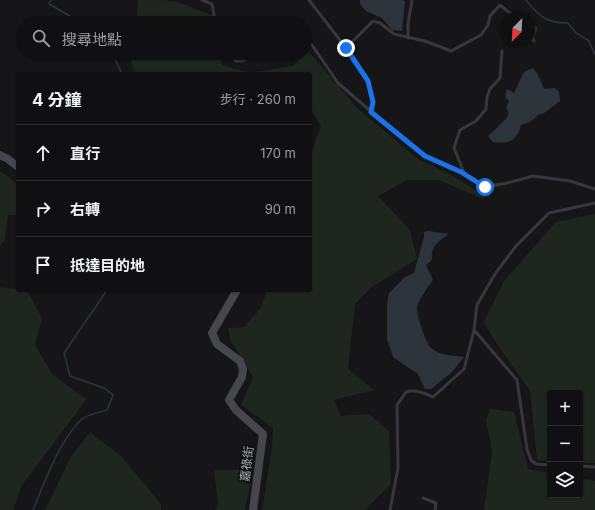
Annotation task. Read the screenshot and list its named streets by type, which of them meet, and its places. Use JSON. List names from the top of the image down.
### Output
{
  "streets": {
    "street": ["嘉祿街"]
  },
  "north": "bottom left",
  "page": {
    "search": "搜尋地點",
    "heading": ["4 分鐘", "步行 · 260 m"],
    "list": [
      ["直行", "170 m"],
      ["右轉", "90 m"],
      "抵達目的地"
    ],
    "map_buttons": ["+", "−"]
  }
}
